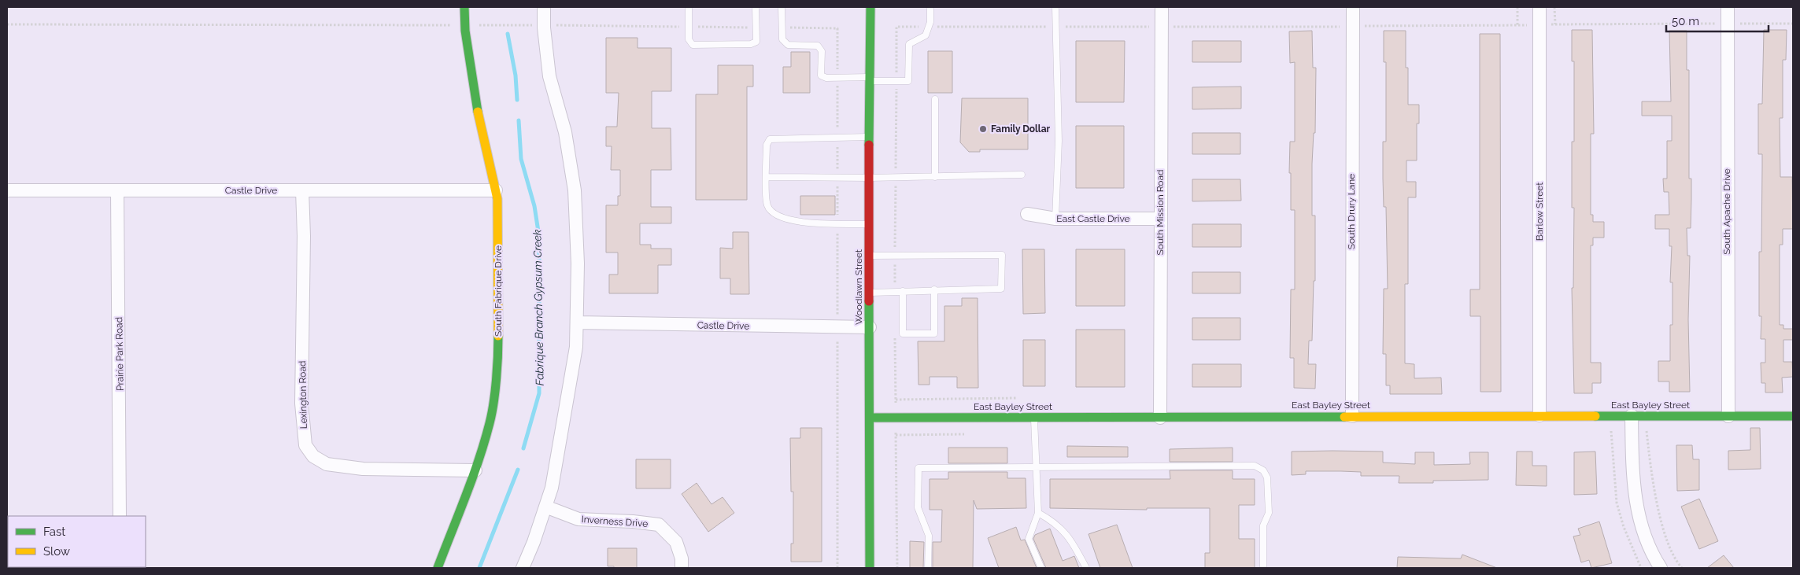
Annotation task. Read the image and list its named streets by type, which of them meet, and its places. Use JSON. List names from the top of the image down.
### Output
{
  "streets": {
    "street": [
      "Castle Drive",
      "South Drury Lane",
      "Barlow Street",
      "South Apache Drive",
      "South Mission Road",
      "East Castle Drive",
      "Woodlawn Street",
      "South Fabrique Drive",
      "Prairie Park Road",
      "Lexington Road",
      "East Bayley Street",
      "Inverness Drive"
    ]
  },
  "crossings": [
    ["Castle Drive", "Woodlawn Street"],
    ["Castle Drive", "South Fabrique Drive"],
    ["Castle Drive", "Prairie Park Road"],
    ["Castle Drive", "Lexington Road"],
    ["South Drury Lane", "East Bayley Street"],
    ["Barlow Street", "East Bayley Street"],
    ["South Apache Drive", "East Bayley Street"],
    ["South Mission Road", "East Castle Drive"],
    ["South Mission Road", "East Bayley Street"],
    ["Woodlawn Street", "East Bayley Street"],
    ["South Fabrique Drive", "Lexington Road"]
  ],
  "water": ["Fabrique Branch Gypsum Creek"],
  "places": ["Family Dollar"],
  "legend": ["Fast", "Slow"],
  "scale_bar": "50 m"
}
